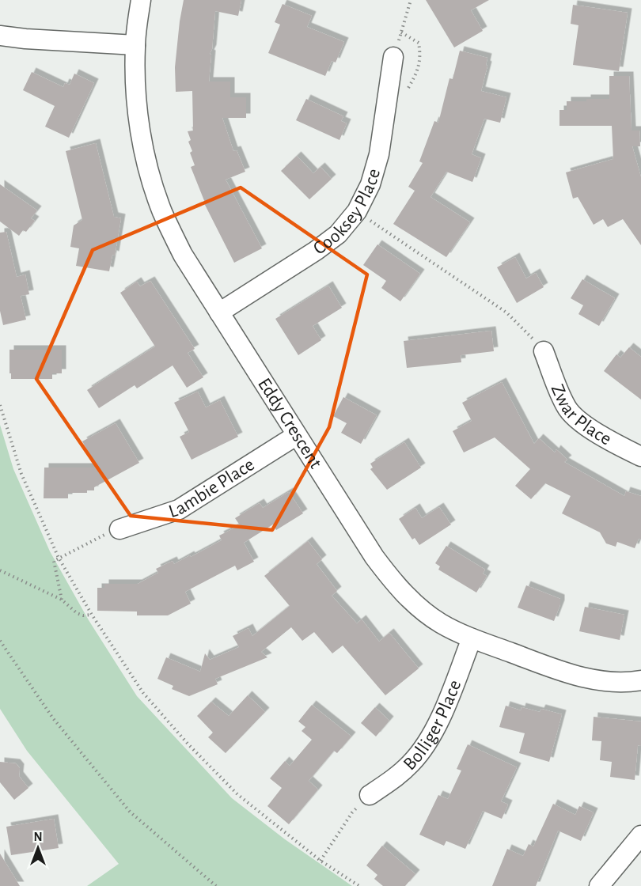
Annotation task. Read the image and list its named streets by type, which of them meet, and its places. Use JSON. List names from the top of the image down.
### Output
{
  "streets": {
    "street": [
      "Cooksey Place",
      "Zwar Place",
      "Eddy Crescent",
      "Lambie Place",
      "Bolliger Place"
    ]
  },
  "crossings": [
    ["Cooksey Place", "Eddy Crescent"],
    ["Eddy Crescent", "Lambie Place"],
    ["Eddy Crescent", "Bolliger Place"]
  ],
  "north": "top"
}
